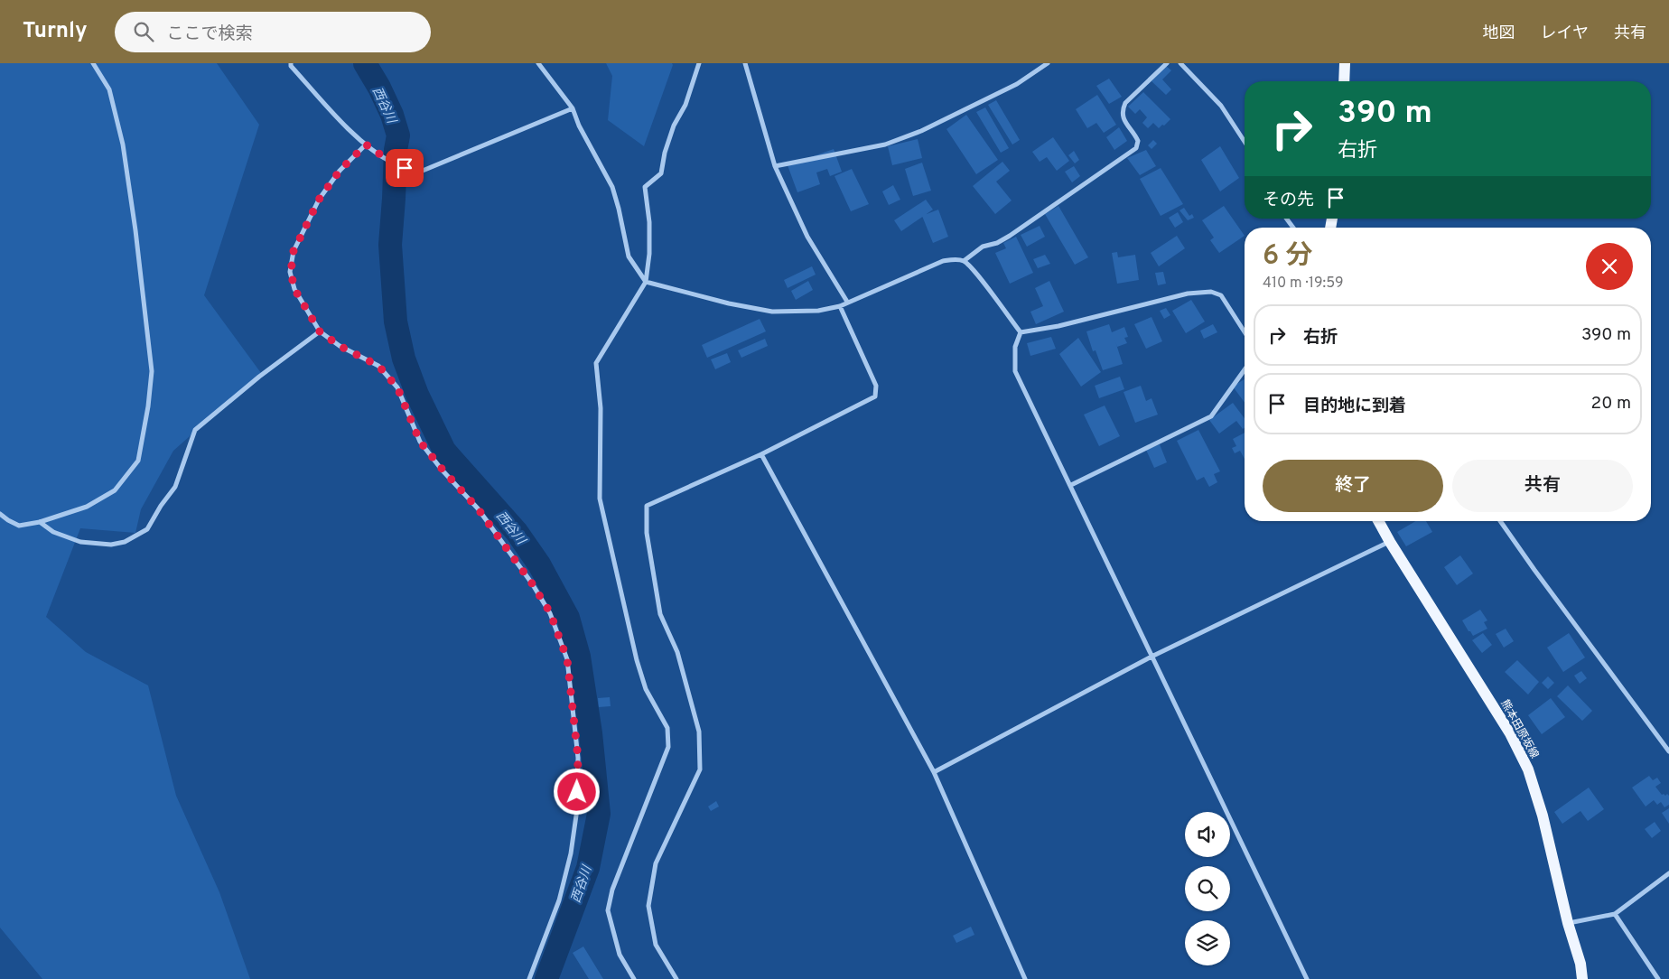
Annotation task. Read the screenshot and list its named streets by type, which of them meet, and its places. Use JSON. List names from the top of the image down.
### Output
{
  "streets": {
    "main road": ["熊本田原坂線"]
  },
  "water": ["西谷川"],
  "page": {
    "header": "Turnly",
    "search": "ここで検索",
    "nav": ["地図", "レイヤ", "共有"],
    "turn": ["390 m", "右折"],
    "then": "その先",
    "heading": ["6 分", "410 m · 19:59"],
    "list": [
      {
        "name": "右折",
        "value": "390 m"
      },
      {
        "name": "目的地に到着",
        "value": "20 m"
      }
    ],
    "buttons": ["終了", "共有"]
  }
}
